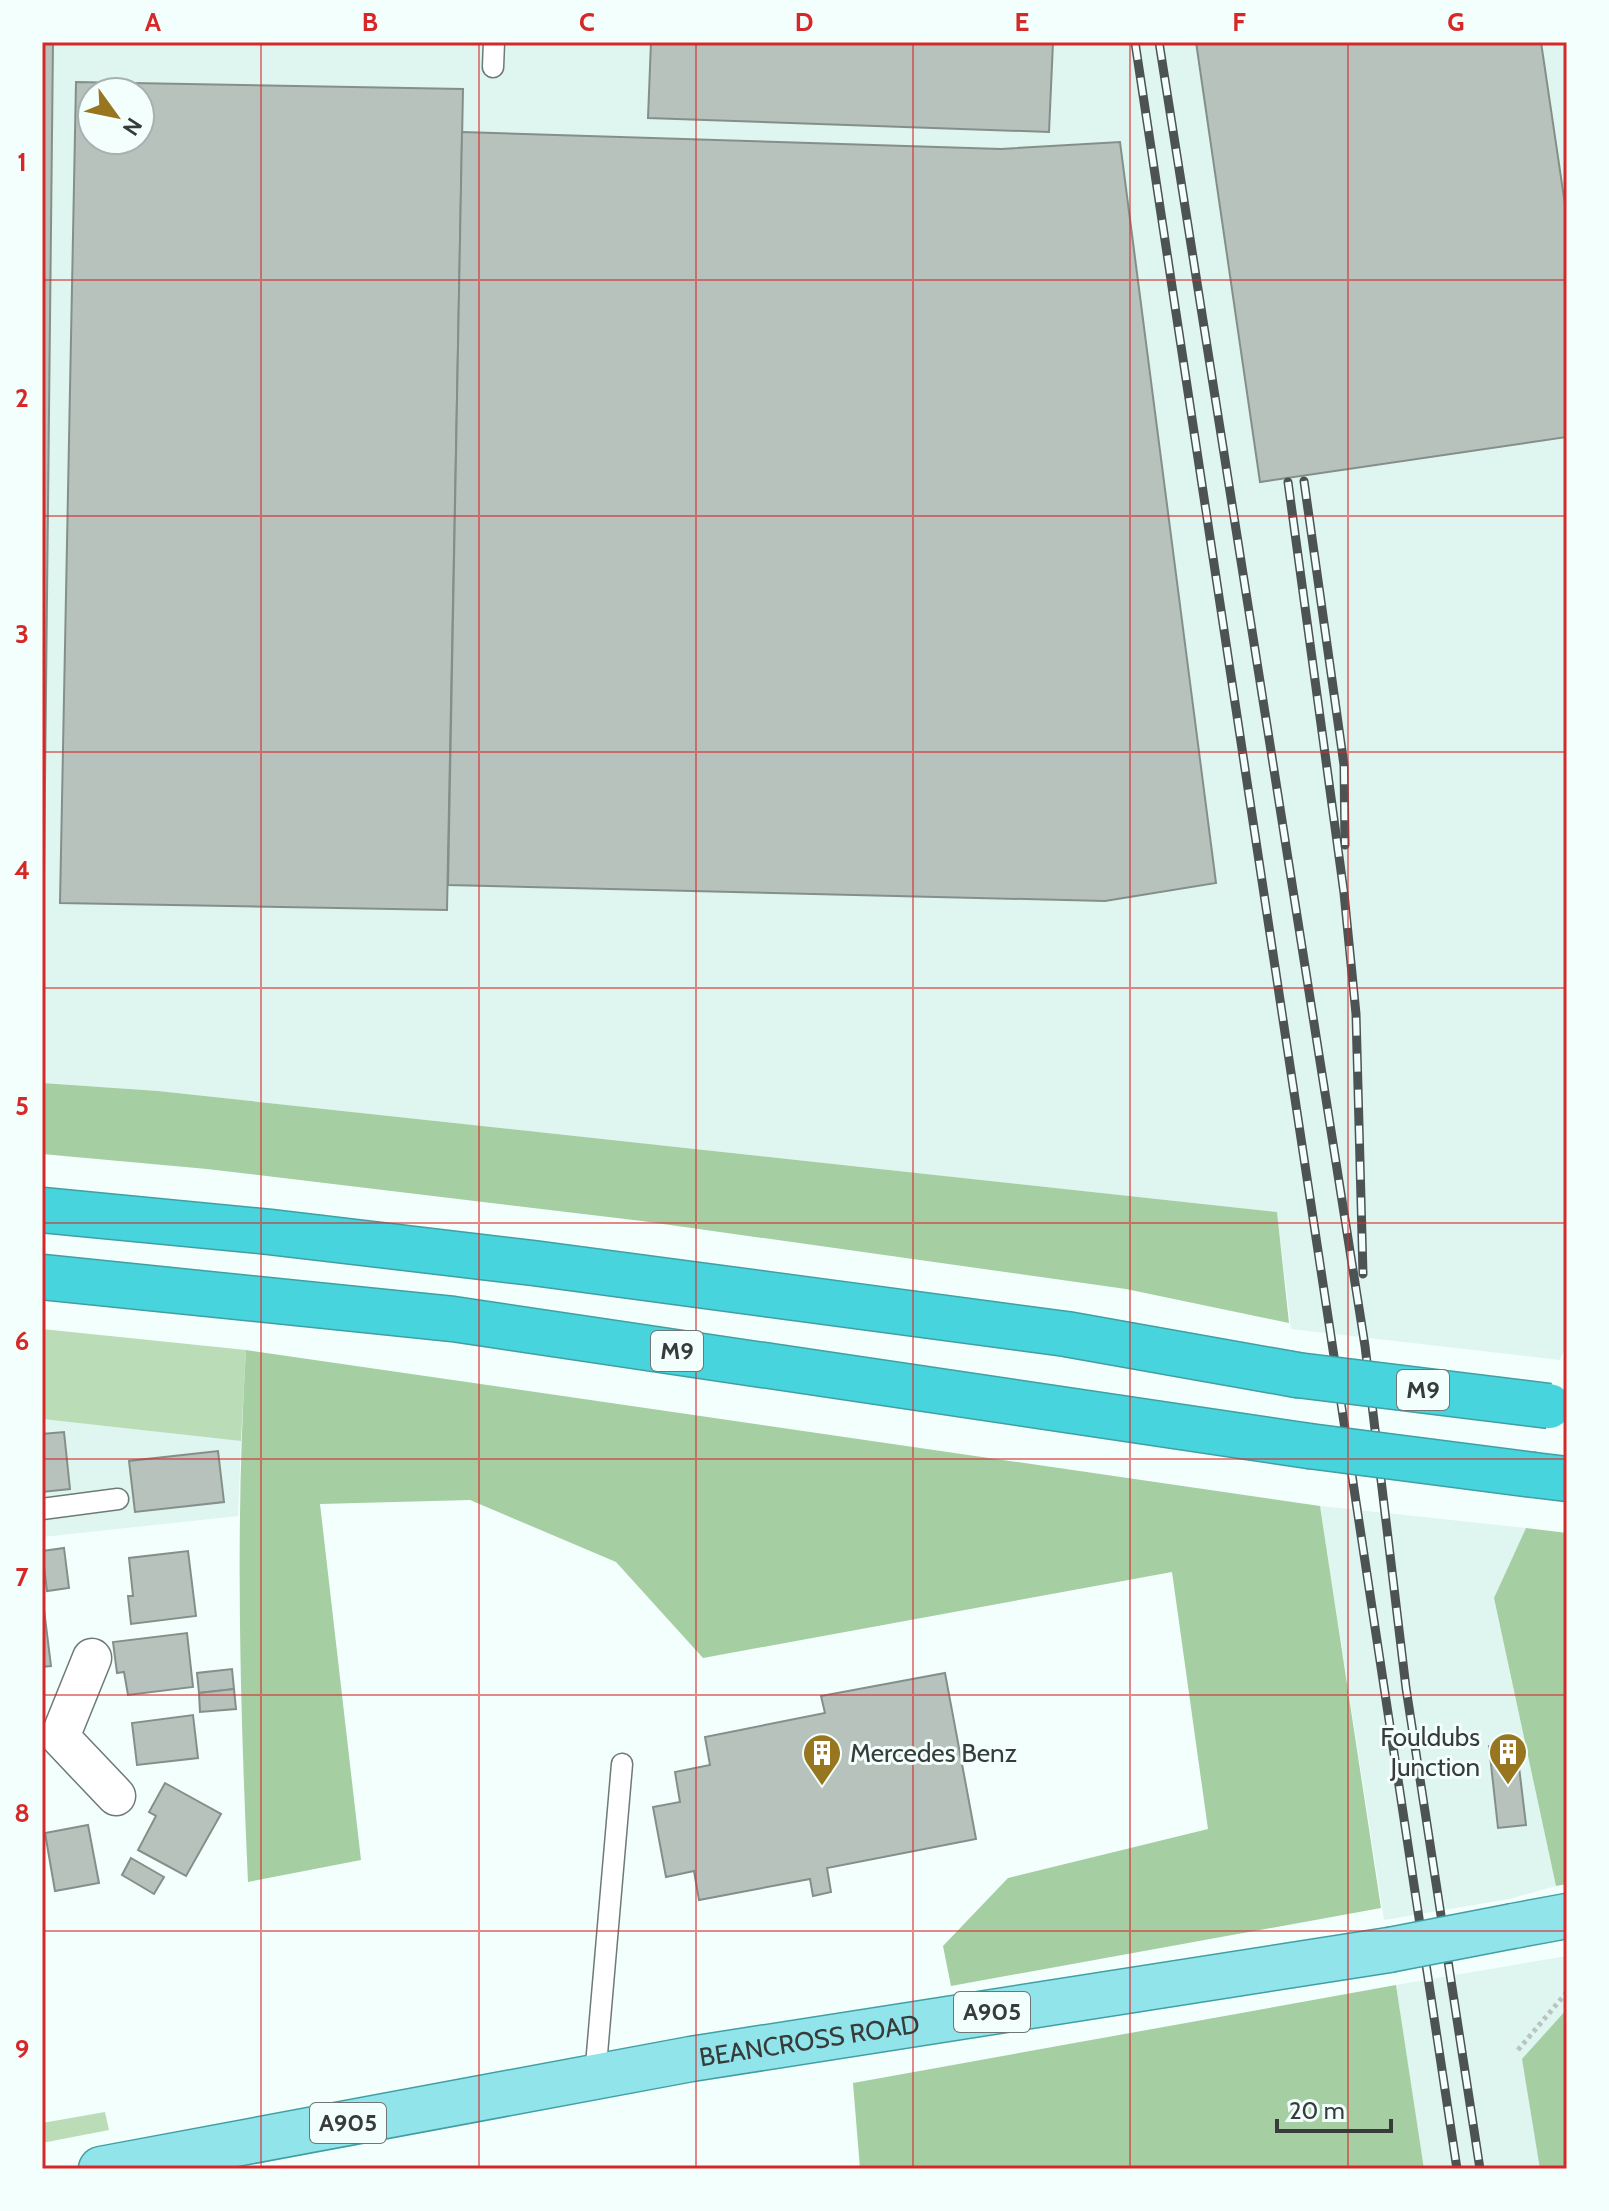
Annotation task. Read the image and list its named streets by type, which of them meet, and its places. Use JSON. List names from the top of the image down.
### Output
{
  "streets": {
    "highway": ["M9"],
    "main road": ["A905", "BEANCROSS ROAD"]
  },
  "places": {
    "building": ["Fouldubs Junction", "Mercedes Benz"]
  },
  "scale_bar": "20 m",
  "north": "bottom right",
  "grid": {
    "columns": [
      "A",
      "B",
      "C",
      "D",
      "E",
      "F",
      "G"
    ],
    "rows": [
      "1",
      "2",
      "3",
      "4",
      "5",
      "6",
      "7",
      "8",
      "9"
    ]
  }
}
